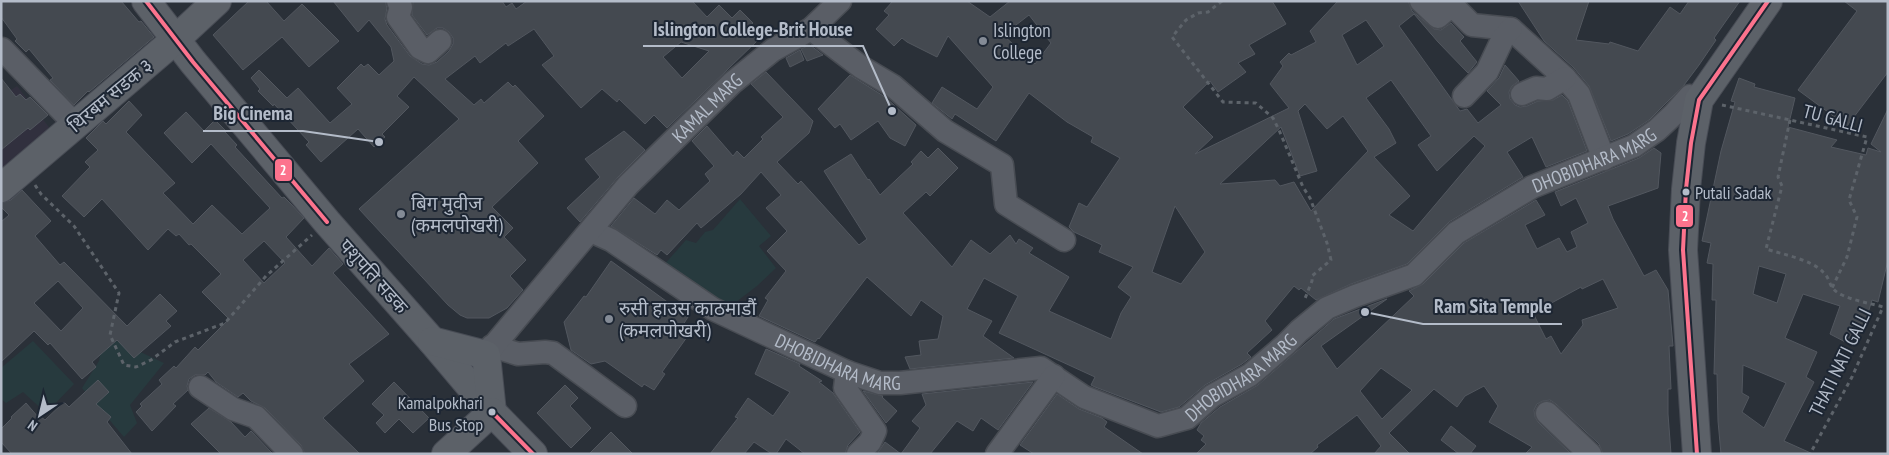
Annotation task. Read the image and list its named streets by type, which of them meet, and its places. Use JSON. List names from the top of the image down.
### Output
{
  "streets": {
    "main road": ["थिरबम सडक ३", "पशुपति सडक"],
    "street": ["KAMAL MARG", "DHOBIDHARA MARG"],
    "path": ["TU GALLI", "THATI NATI GALLI"]
  },
  "crossings": [
    ["थिरबम सडक ३", "पशुपति सडक"],
    ["KAMAL MARG", "DHOBIDHARA MARG"],
    ["TU GALLI", "DHOBIDHARA MARG"],
    ["TU GALLI", "THATI NATI GALLI"]
  ],
  "places": [
    "Islington College",
    "Islington College-Brit House",
    "Big Cinema",
    "Putali Sadak",
    "बिग मुवीज (कमलपोखरी)",
    "Ram Sita Temple",
    "रुसी हाउस काठमाडौं (कमलपोखरी)",
    "Kamalpokhari Bus Stop"
  ],
  "lines": ["transit line 2"],
  "north": "bottom left"
}
